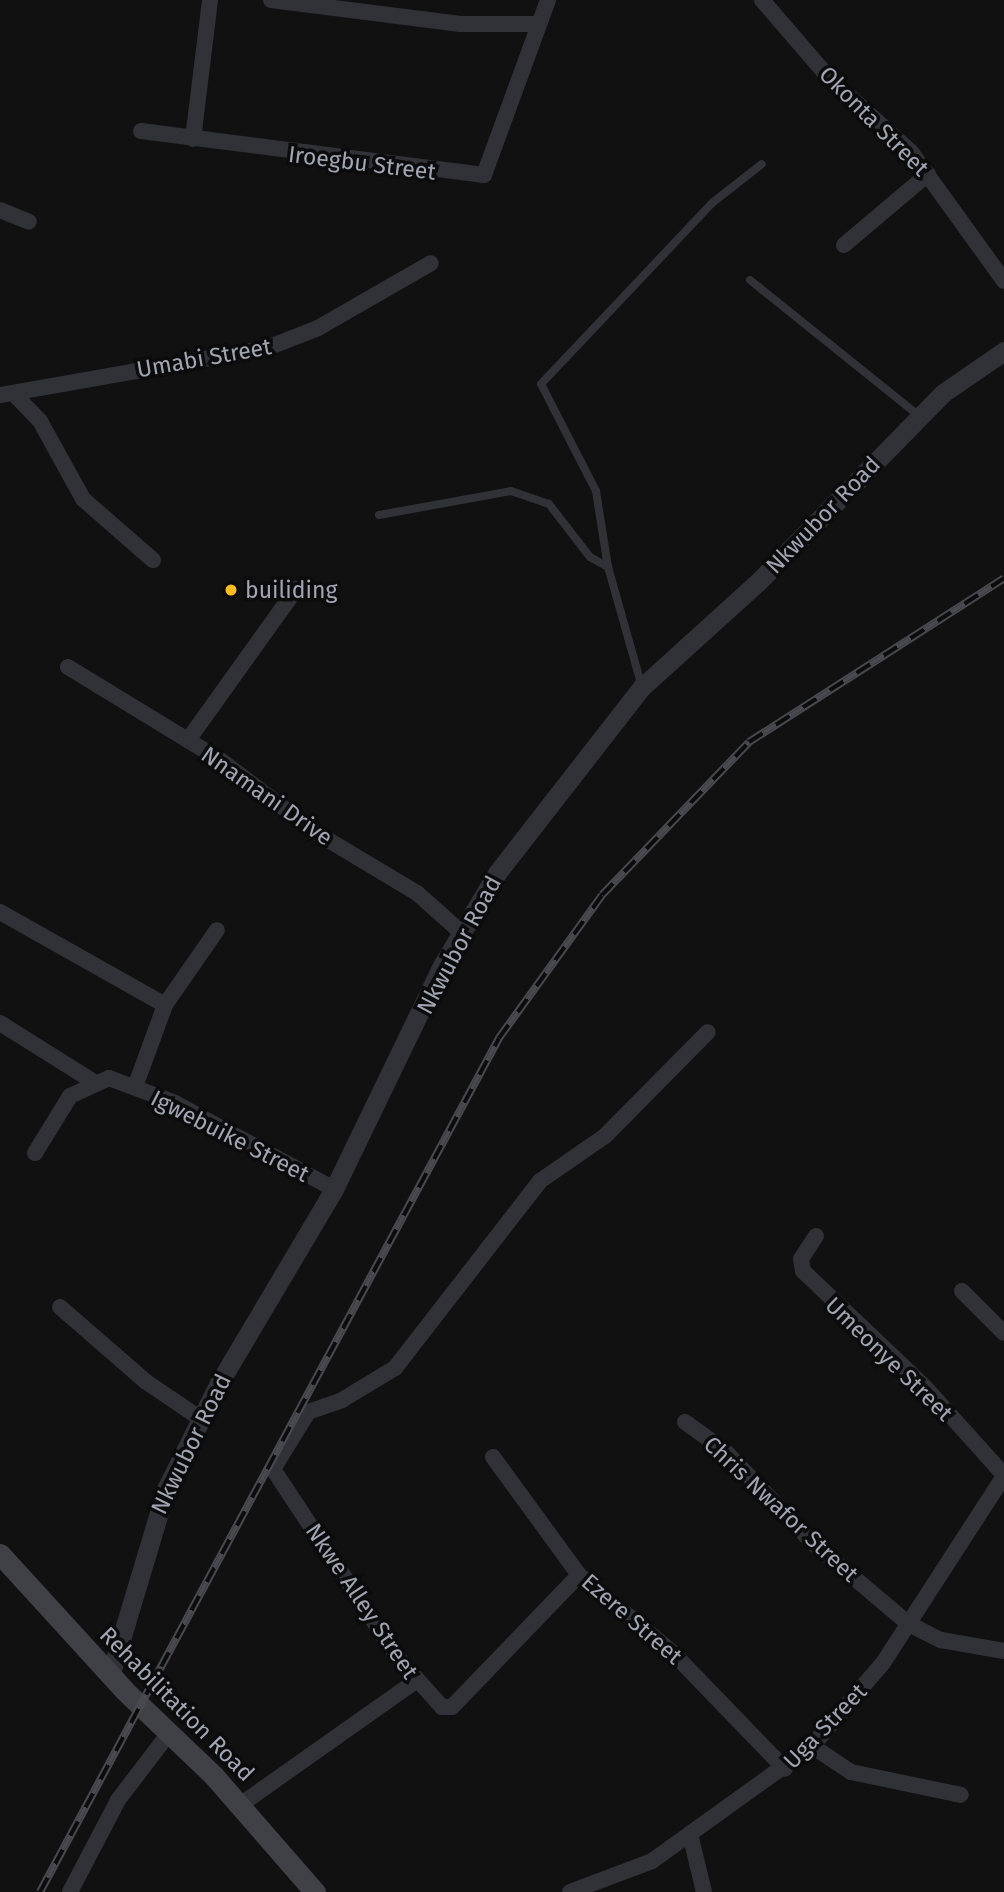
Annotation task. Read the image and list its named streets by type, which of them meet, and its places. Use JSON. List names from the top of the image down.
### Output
{
  "streets": {
    "main road": ["Rehabilitation Road"],
    "street": [
      "Okonta Street",
      "Iroegbu Street",
      "Umabi Street",
      "Nkwubor Road",
      "Nnamani Drive",
      "Igwebuike Street",
      "Umeonye Street",
      "Chris Nwafor Street",
      "Nkwe Alley Street",
      "Ezere Street",
      "Uga Street"
    ]
  },
  "crossings": [
    ["Nkwubor Road", "Nnamani Drive"],
    ["Nkwubor Road", "Igwebuike Street"],
    ["Nkwubor Road", "Rehabilitation Road"],
    ["Umeonye Street", "Uga Street"],
    ["Chris Nwafor Street", "Uga Street"],
    ["Nkwe Alley Street", "Ezere Street"],
    ["Ezere Street", "Uga Street"]
  ],
  "places": ["builiding"]
}
